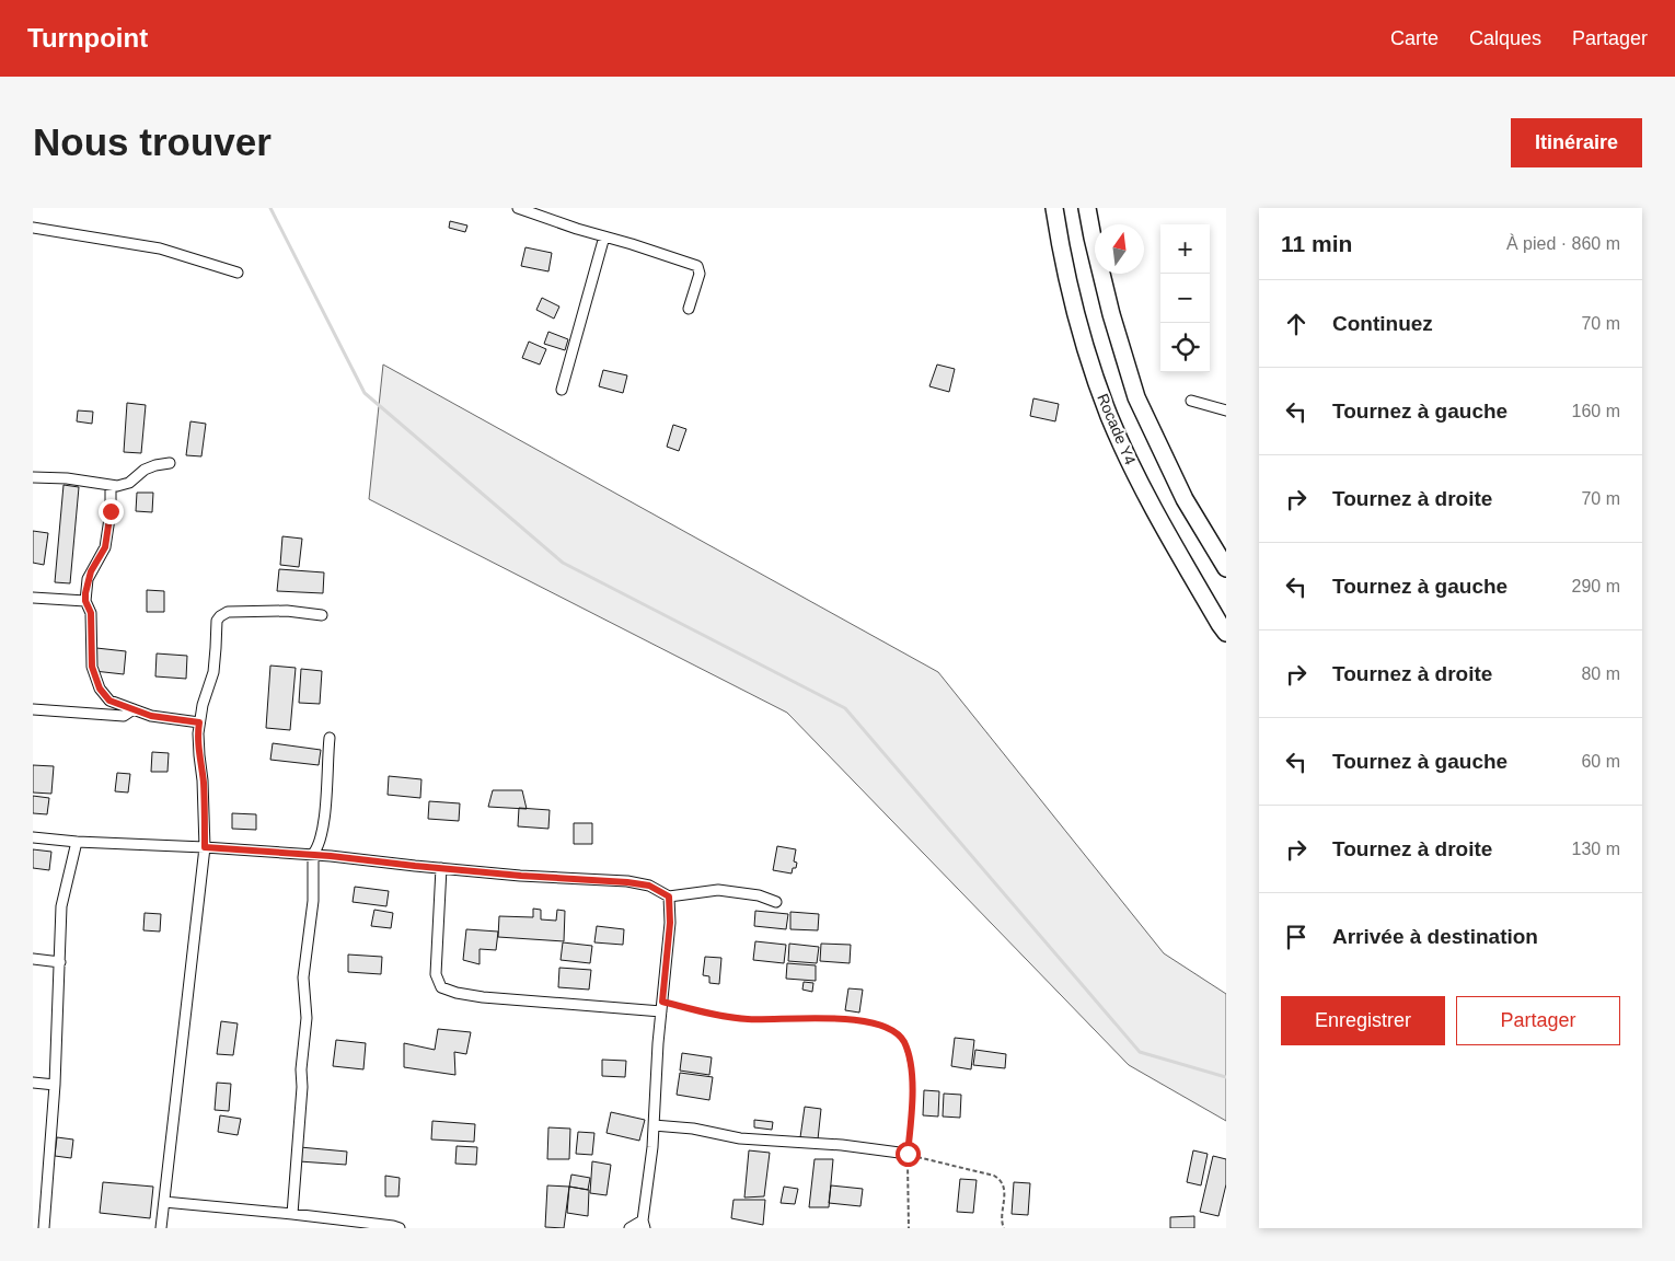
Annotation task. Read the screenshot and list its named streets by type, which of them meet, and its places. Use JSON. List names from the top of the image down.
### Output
{
  "streets": {
    "highway": ["Rocade Y4"]
  },
  "north": "top",
  "page": {
    "header": "Turnpoint",
    "nav": ["Carte", "Calques", "Partager"],
    "buttons": [
      "Itinéraire",
      ["Enregistrer", "Partager"]
    ],
    "title": "Nous trouver",
    "heading": ["11 min", "À pied · 860 m"],
    "map_buttons": ["+", "−"],
    "list": [
      ["Continuez", "70 m"],
      ["Tournez à gauche", "160 m"],
      ["Tournez à droite", "70 m"],
      ["Tournez à gauche", "290 m"],
      ["Tournez à droite", "80 m"],
      ["Tournez à gauche", "60 m"],
      ["Tournez à droite", "130 m"],
      "Arrivée à destination"
    ]
  }
}
